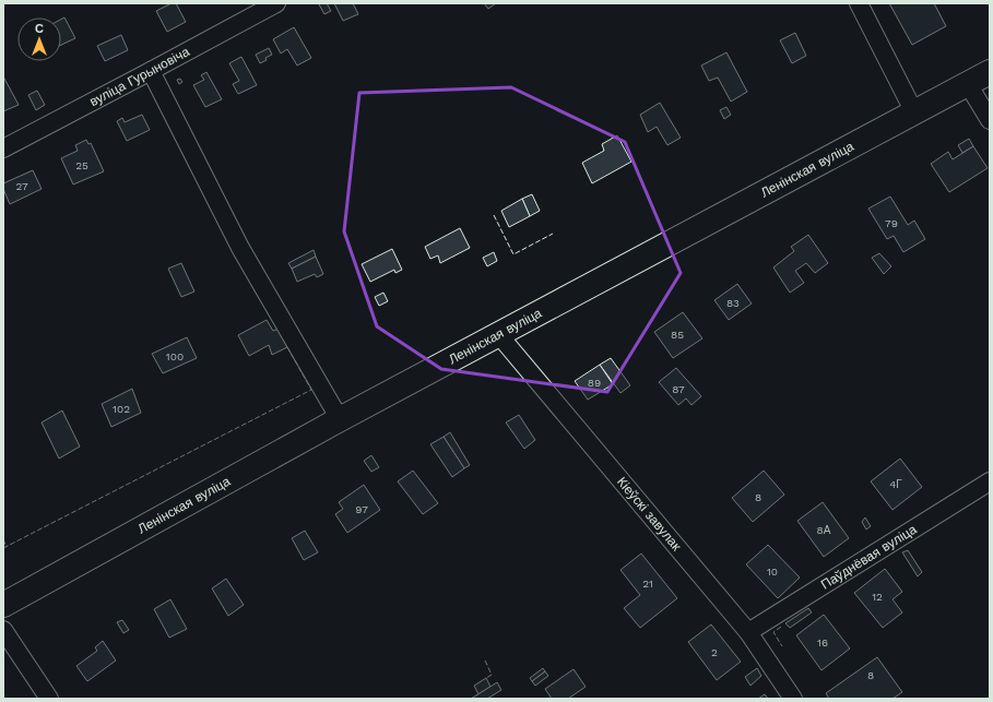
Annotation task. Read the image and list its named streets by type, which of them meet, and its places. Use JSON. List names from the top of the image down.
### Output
{
  "streets": {
    "main road": ["Ленінская вуліца"],
    "street": ["вуліца Гурыновіча", "Кіеўскі завулак", "Паўднёвая вуліца"]
  },
  "crossings": [
    ["Ленінская вуліца", "Кіеўскі завулак"],
    ["Кіеўскі завулак", "Паўднёвая вуліца"]
  ],
  "house_numbers": [
    "25",
    "27",
    "79",
    "83",
    "85",
    "100",
    "89",
    "87",
    "102",
    "4Г",
    "8",
    "97",
    "8А",
    "10",
    "21",
    "12",
    "16",
    "2",
    "8"
  ],
  "north": "top"
}
